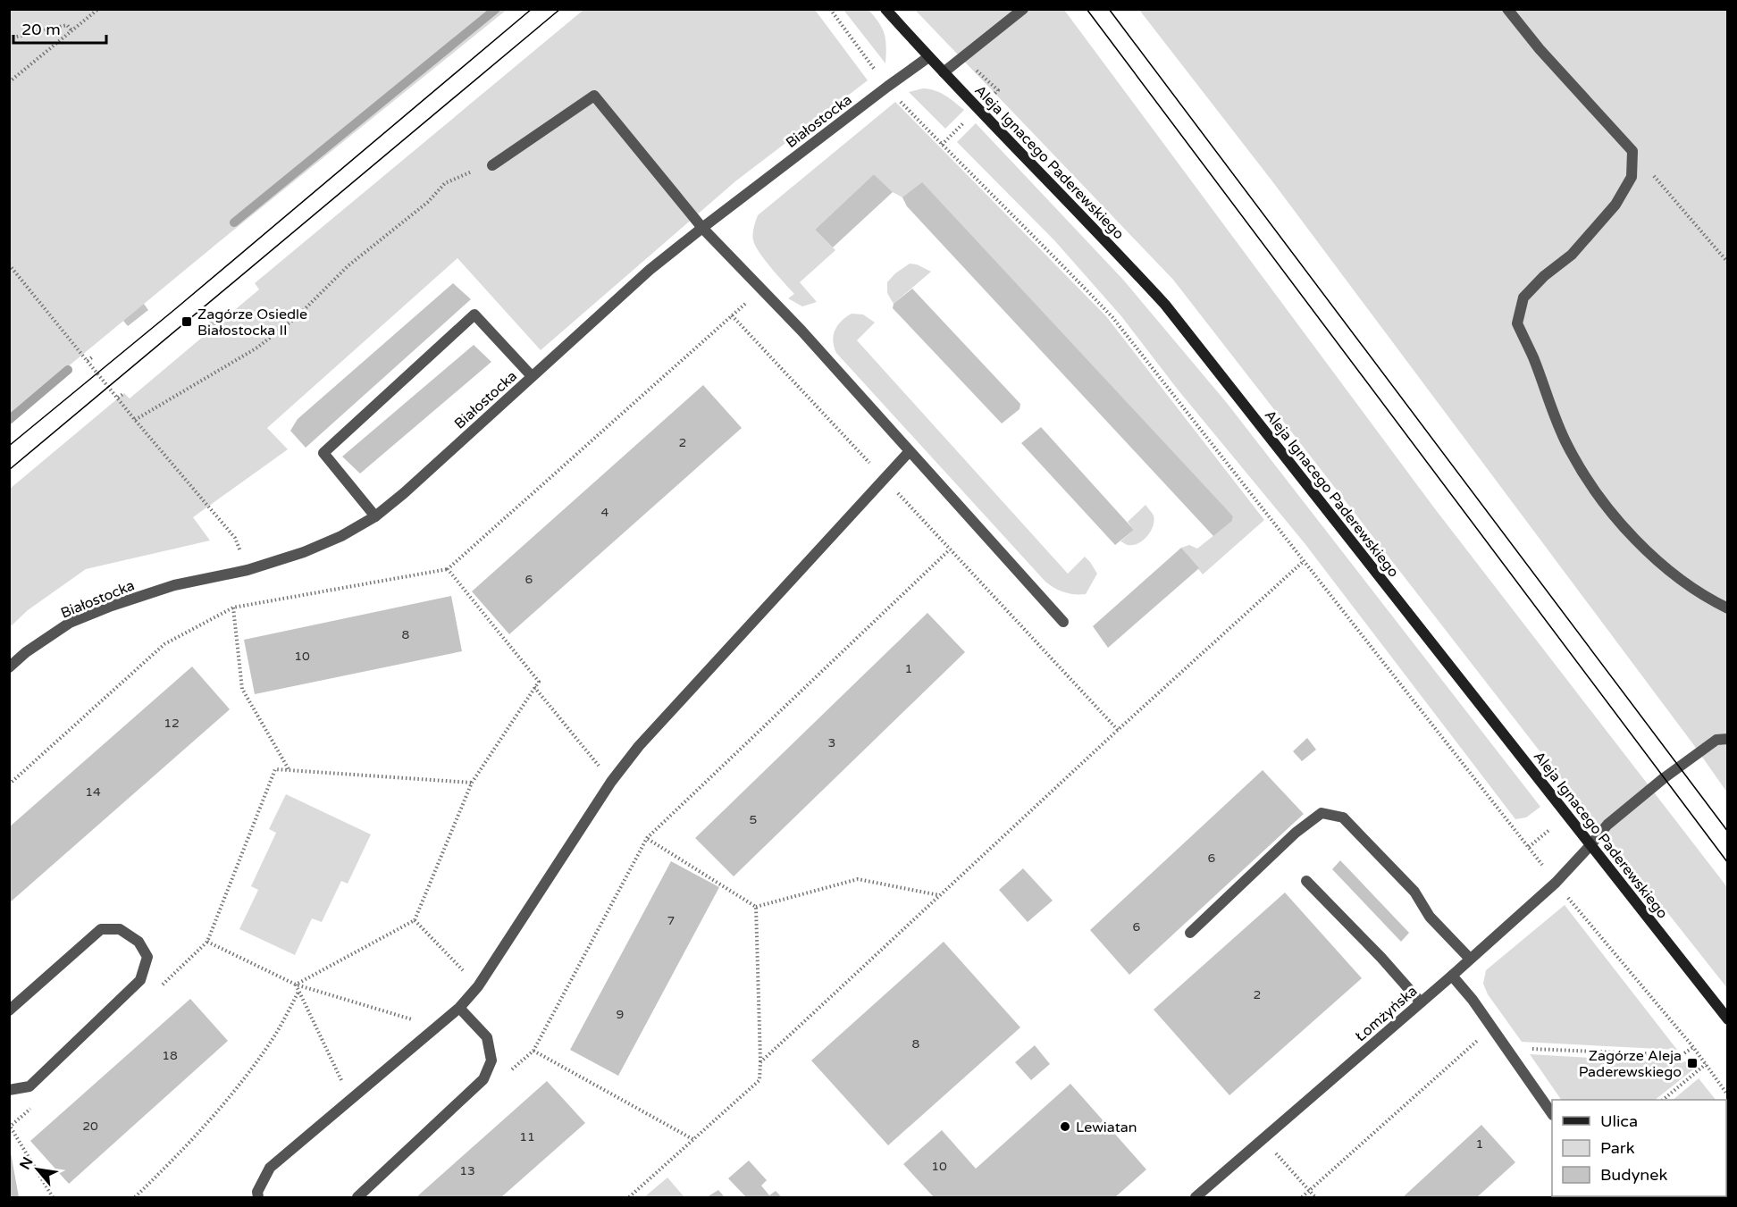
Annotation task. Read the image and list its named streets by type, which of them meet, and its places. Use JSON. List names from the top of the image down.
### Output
{
  "streets": {
    "street": ["Białostocka", "Aleja Ignacego Paderewskiego", "Łomżyńska"]
  },
  "crossings": [
    ["Białostocka", "Aleja Ignacego Paderewskiego"],
    ["Aleja Ignacego Paderewskiego", "Łomżyńska"]
  ],
  "places": {
    "transit": ["Zagórze Osiedle Białostocka II", "Zagórze Aleja Paderewskiego"],
    "other": ["Lewiatan"]
  },
  "house_numbers": [
    "2",
    "4",
    "6",
    "8",
    "10",
    "1",
    "12",
    "3",
    "14",
    "5",
    "6",
    "7",
    "6",
    "2",
    "9",
    "8",
    "18",
    "20",
    "11",
    "1",
    "10",
    "13"
  ],
  "legend": ["Ulica", "Park", "Budynek"],
  "scale_bar": "20 m",
  "north": "top left"
}
